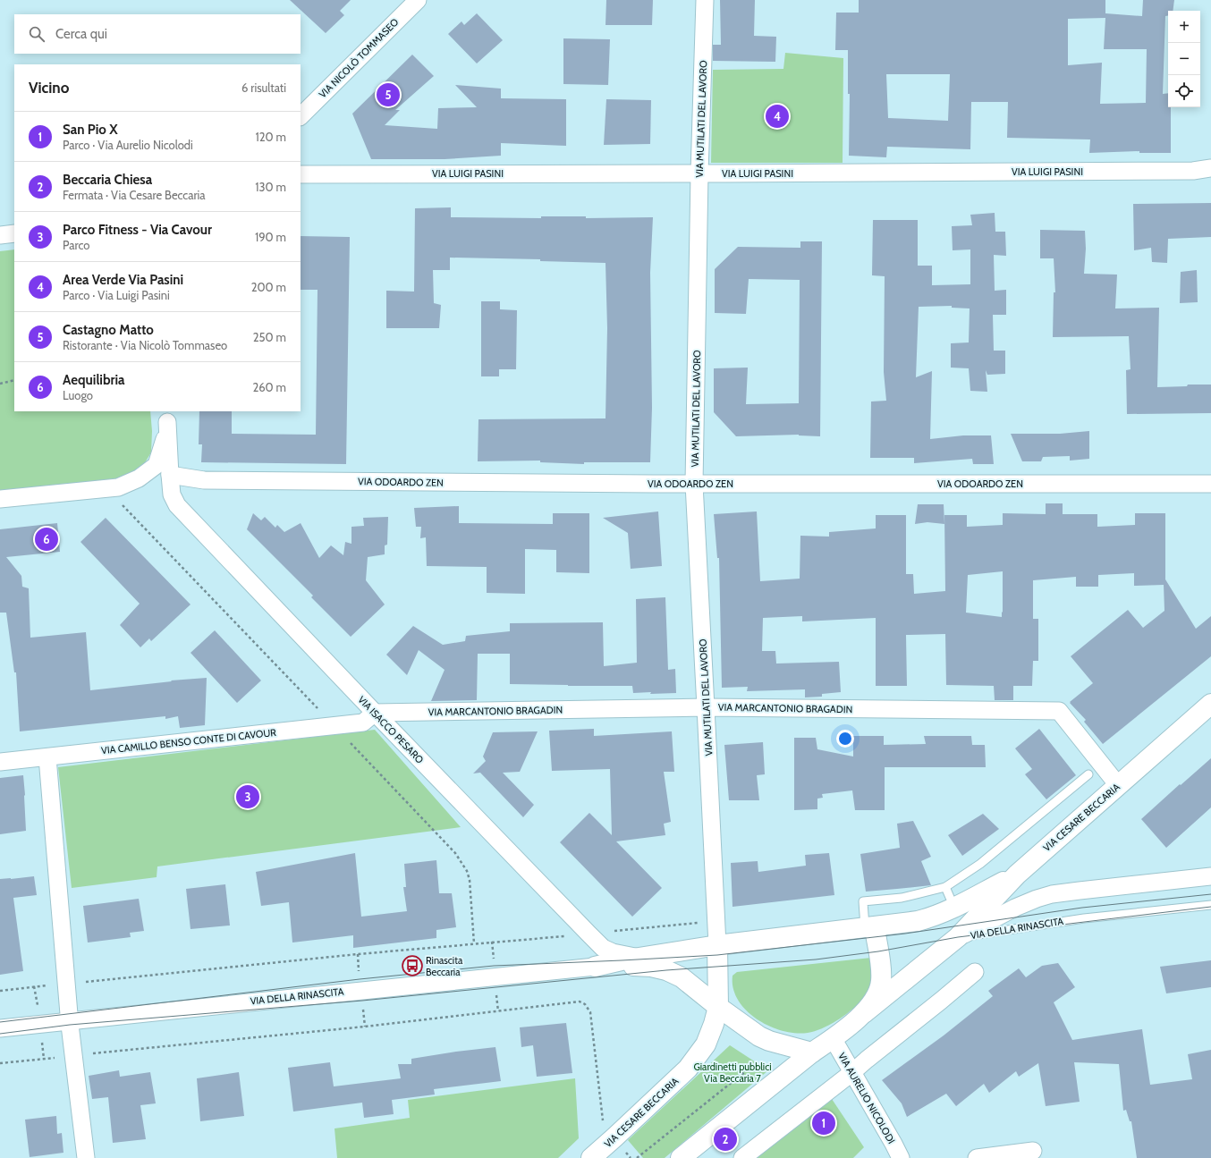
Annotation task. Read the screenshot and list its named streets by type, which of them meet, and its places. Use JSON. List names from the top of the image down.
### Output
{
  "streets": {
    "street": [
      "VIA NICOLÒ TOMMASEO",
      "VIA MUTILATI DEL LAVORO",
      "VIA LUIGI PASINI",
      "VIA ODOARDO ZEN",
      "VIA MARCANTONIO BRAGADIN",
      "VIA ISACCO PESARO",
      "VIA CAMILLO BENSO CONTE DI CAVOUR",
      "VIA CESARE BECCARIA",
      "VIA DELLA RINASCITA",
      "VIA AURELIO NICOLODI"
    ]
  },
  "crossings": [
    ["VIA MUTILATI DEL LAVORO", "VIA LUIGI PASINI"],
    ["VIA MUTILATI DEL LAVORO", "VIA ODOARDO ZEN"],
    ["VIA MUTILATI DEL LAVORO", "VIA MARCANTONIO BRAGADIN"],
    ["VIA MUTILATI DEL LAVORO", "VIA CESARE BECCARIA"],
    ["VIA ODOARDO ZEN", "VIA ISACCO PESARO"],
    ["VIA MARCANTONIO BRAGADIN", "VIA ISACCO PESARO"],
    ["VIA MARCANTONIO BRAGADIN", "VIA CAMILLO BENSO CONTE DI CAVOUR"],
    ["VIA MARCANTONIO BRAGADIN", "VIA CESARE BECCARIA"],
    ["VIA ISACCO PESARO", "VIA CAMILLO BENSO CONTE DI CAVOUR"],
    ["VIA CESARE BECCARIA", "VIA DELLA RINASCITA"]
  ],
  "parks": ["Giardinetti pubblici Via Beccaria 7"],
  "places": {
    "bus stop": ["Rinascita Beccaria"]
  },
  "page": {
    "map_buttons": ["+", "−"],
    "search": "Cerca qui",
    "heading": ["Vicino", "6 risultati"],
    "pins": [
      "5",
      "4",
      "6",
      "3",
      "1",
      "2"
    ],
    "list": [
      {
        "mark": "1",
        "name": "San Pio X",
        "note": "Parco · Via Aurelio Nicolodi",
        "value": "120 m"
      },
      {
        "mark": "2",
        "name": "Beccaria Chiesa",
        "note": "Fermata · Via Cesare Beccaria",
        "value": "130 m"
      },
      {
        "mark": "3",
        "name": "Parco Fitness - Via Cavour",
        "note": "Parco",
        "value": "190 m"
      },
      {
        "mark": "4",
        "name": "Area Verde Via Pasini",
        "note": "Parco · Via Luigi Pasini",
        "value": "200 m"
      },
      {
        "mark": "5",
        "name": "Castagno Matto",
        "note": "Ristorante · Via Nicolò Tommaseo",
        "value": "250 m"
      },
      {
        "mark": "6",
        "name": "Aequilibria",
        "note": "Luogo",
        "value": "260 m"
      }
    ]
  }
}
